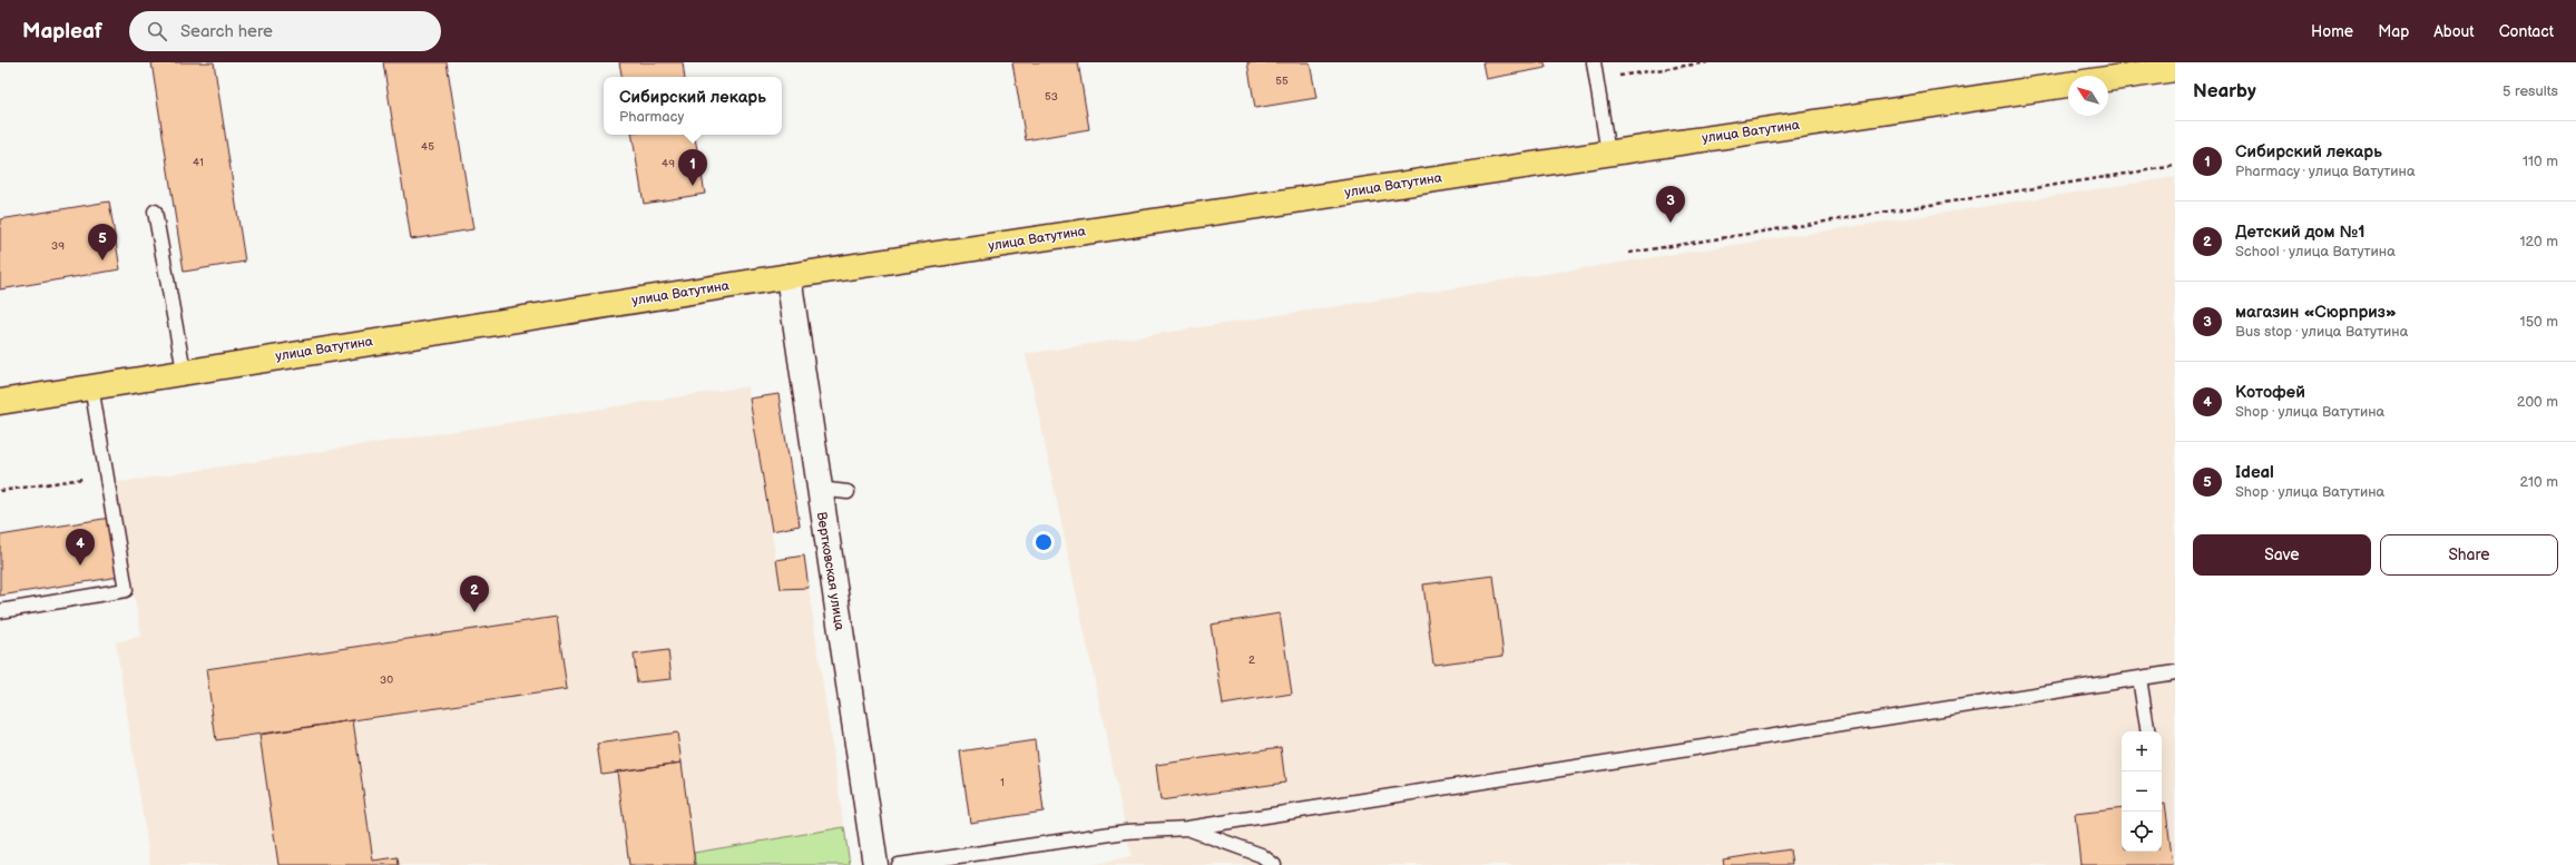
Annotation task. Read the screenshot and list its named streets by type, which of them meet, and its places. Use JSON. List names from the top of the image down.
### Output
{
  "streets": {
    "main road": ["улица Ватутина"],
    "street": ["Вертковская улица"]
  },
  "crossings": [
    ["улица Ватутина", "Вертковская улица"]
  ],
  "house_numbers": [
    "55",
    "53",
    "45",
    "41",
    "49",
    "39",
    "2",
    "30",
    "1"
  ],
  "north": "top left",
  "page": {
    "header": "Mapleaf",
    "search": "Search here",
    "nav": [
      "Home",
      "Map",
      "About",
      "Contact"
    ],
    "heading": ["Nearby", "5 results"],
    "popup": ["Сибирский лекарь", "Pharmacy"],
    "list": [
      {
        "mark": "1",
        "name": "Сибирский лекарь",
        "note": "Pharmacy · улица Ватутина",
        "value": "110 m"
      },
      {
        "mark": "2",
        "name": "Детский дом №1",
        "note": "School · улица Ватутина",
        "value": "120 m"
      },
      {
        "mark": "3",
        "name": "магазин «Сюрприз»",
        "note": "Bus stop · улица Ватутина",
        "value": "150 m"
      },
      {
        "mark": "4",
        "name": "Котофей",
        "note": "Shop · улица Ватутина",
        "value": "200 m"
      },
      {
        "mark": "5",
        "name": "Ideal",
        "note": "Shop · улица Ватутина",
        "value": "210 m"
      }
    ],
    "pins": [
      "1",
      "3",
      "5",
      "4",
      "2"
    ],
    "buttons": ["Save", "Share"],
    "map_buttons": ["+", "−"]
  }
}
